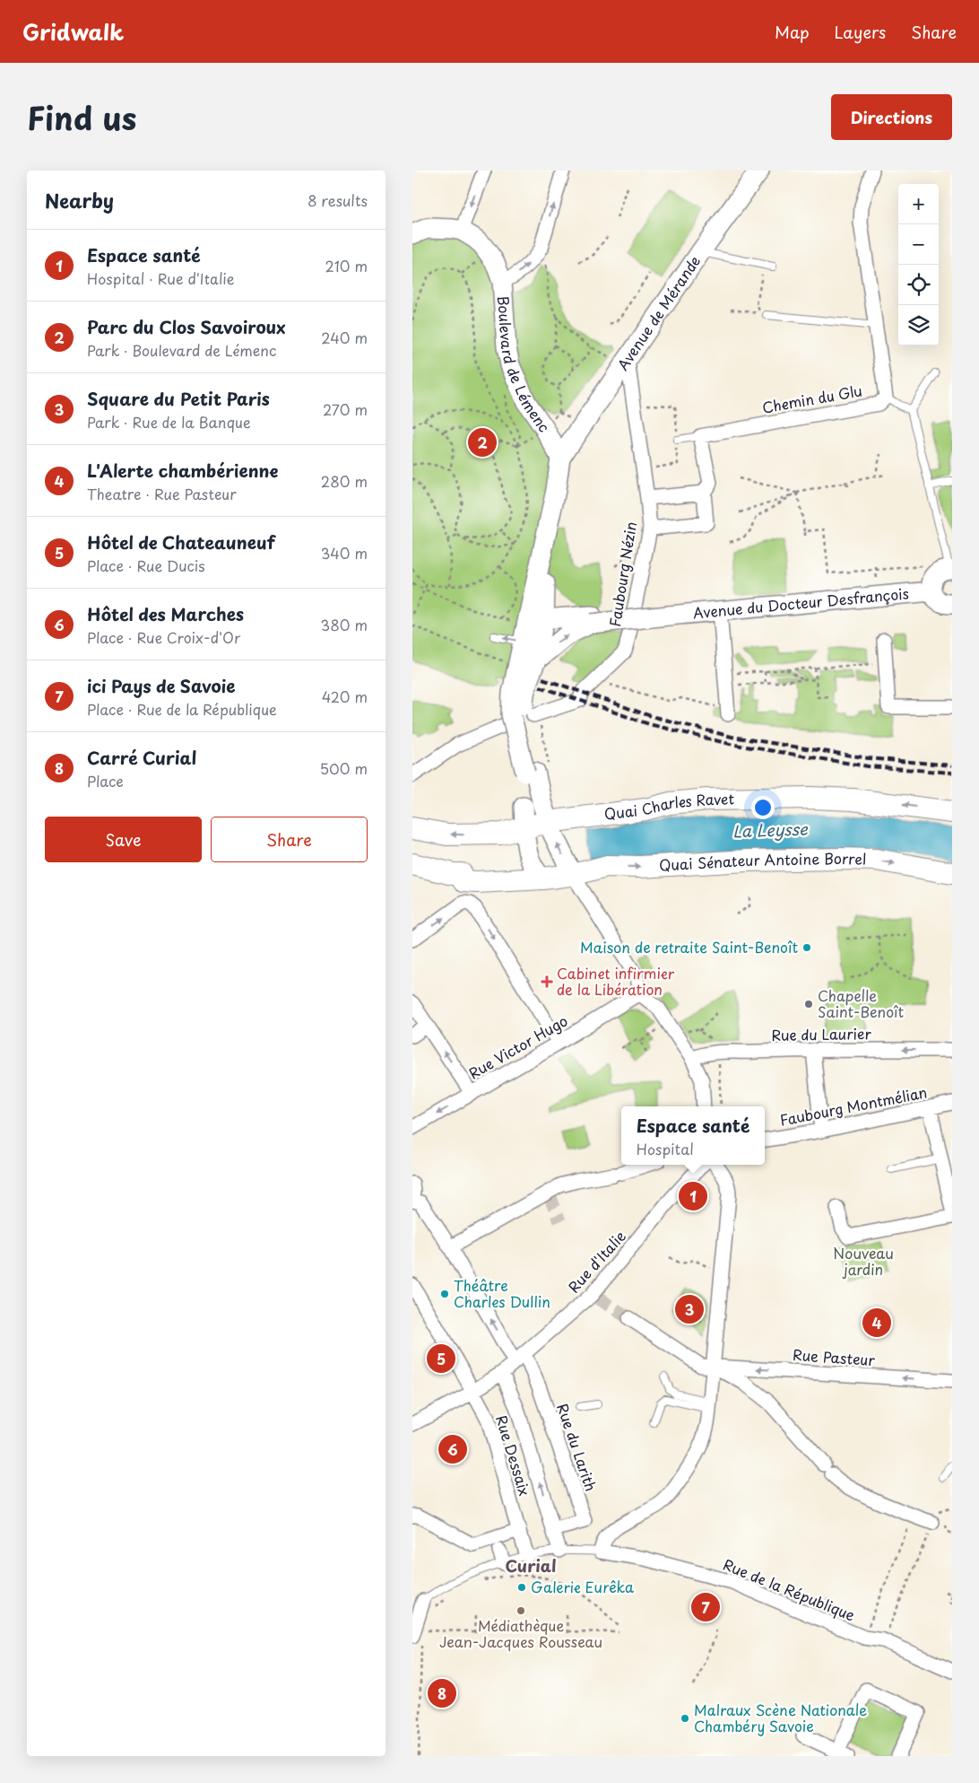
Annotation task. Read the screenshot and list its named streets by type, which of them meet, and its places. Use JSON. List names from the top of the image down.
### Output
{
  "streets": {
    "main road": [
      "Avenue de Mérande",
      "Boulevard de Lémenc",
      "Avenue du Docteur Desfrançois",
      "Quai Charles Ravet",
      "Quai Sénateur Antoine Borrel"
    ],
    "street": [
      "Chemin du Glu",
      "Faubourg Nézin",
      "Rue du Laurier",
      "Rue Victor Hugo",
      "Faubourg Montmélian",
      "Rue d'Italie",
      "Rue Pasteur",
      "Rue du Larith",
      "Rue Dessaix",
      "Rue de la République"
    ]
  },
  "crossings": [
    ["Avenue de Mérande", "Boulevard de Lémenc"],
    ["Avenue de Mérande", "Faubourg Nézin"],
    ["Rue d'Italie", "Rue du Larith"],
    ["Rue d'Italie", "Rue Dessaix"],
    ["Rue Dessaix", "Rue de la République"]
  ],
  "one_way": [
    "Quai Charles Ravet",
    "Quai Sénateur Antoine Borrel",
    "Rue du Laurier",
    "Rue Pasteur"
  ],
  "districts": ["Curial"],
  "water": ["La Leysse"],
  "parks": ["Nouveau jardin"],
  "places": {
    "other": [
      "Maison de retraite Saint-Benoît",
      "Chapelle Saint-Benoît",
      "Théâtre Charles Dullin",
      "Galerie Eurêka",
      "Médiathèque Jean-Jacques Rousseau",
      "Malraux Scène Nationale Chambéry Savoie"
    ],
    "health": ["Cabinet infirmier de la Libération"]
  },
  "page": {
    "header": "Gridwalk",
    "nav": ["Map", "Layers", "Share"],
    "title": "Find us",
    "buttons": [
      "Directions",
      ["Save", "Share"]
    ],
    "heading": ["Nearby", "8 results"],
    "map_buttons": ["+", "−"],
    "list": [
      {
        "mark": "1",
        "name": "Espace santé",
        "note": "Hospital · Rue d'Italie",
        "value": "210 m"
      },
      {
        "mark": "2",
        "name": "Parc du Clos Savoiroux",
        "note": "Park · Boulevard de Lémenc",
        "value": "240 m"
      },
      {
        "mark": "3",
        "name": "Square du Petit Paris",
        "note": "Park · Rue de la Banque",
        "value": "270 m"
      },
      {
        "mark": "4",
        "name": "L'Alerte chambérienne",
        "note": "Theatre · Rue Pasteur",
        "value": "280 m"
      },
      {
        "mark": "5",
        "name": "Hôtel de Chateauneuf",
        "note": "Place · Rue Ducis",
        "value": "340 m"
      },
      {
        "mark": "6",
        "name": "Hôtel des Marches",
        "note": "Place · Rue Croix-d'Or",
        "value": "380 m"
      },
      {
        "mark": "7",
        "name": "ici Pays de Savoie",
        "note": "Place · Rue de la République",
        "value": "420 m"
      },
      {
        "mark": "8",
        "name": "Carré Curial",
        "note": "Place",
        "value": "500 m"
      }
    ],
    "pins": [
      "2",
      "1",
      "3",
      "4",
      "5",
      "6",
      "7",
      "8"
    ],
    "popup": ["Espace santé", "Hospital"]
  }
}
